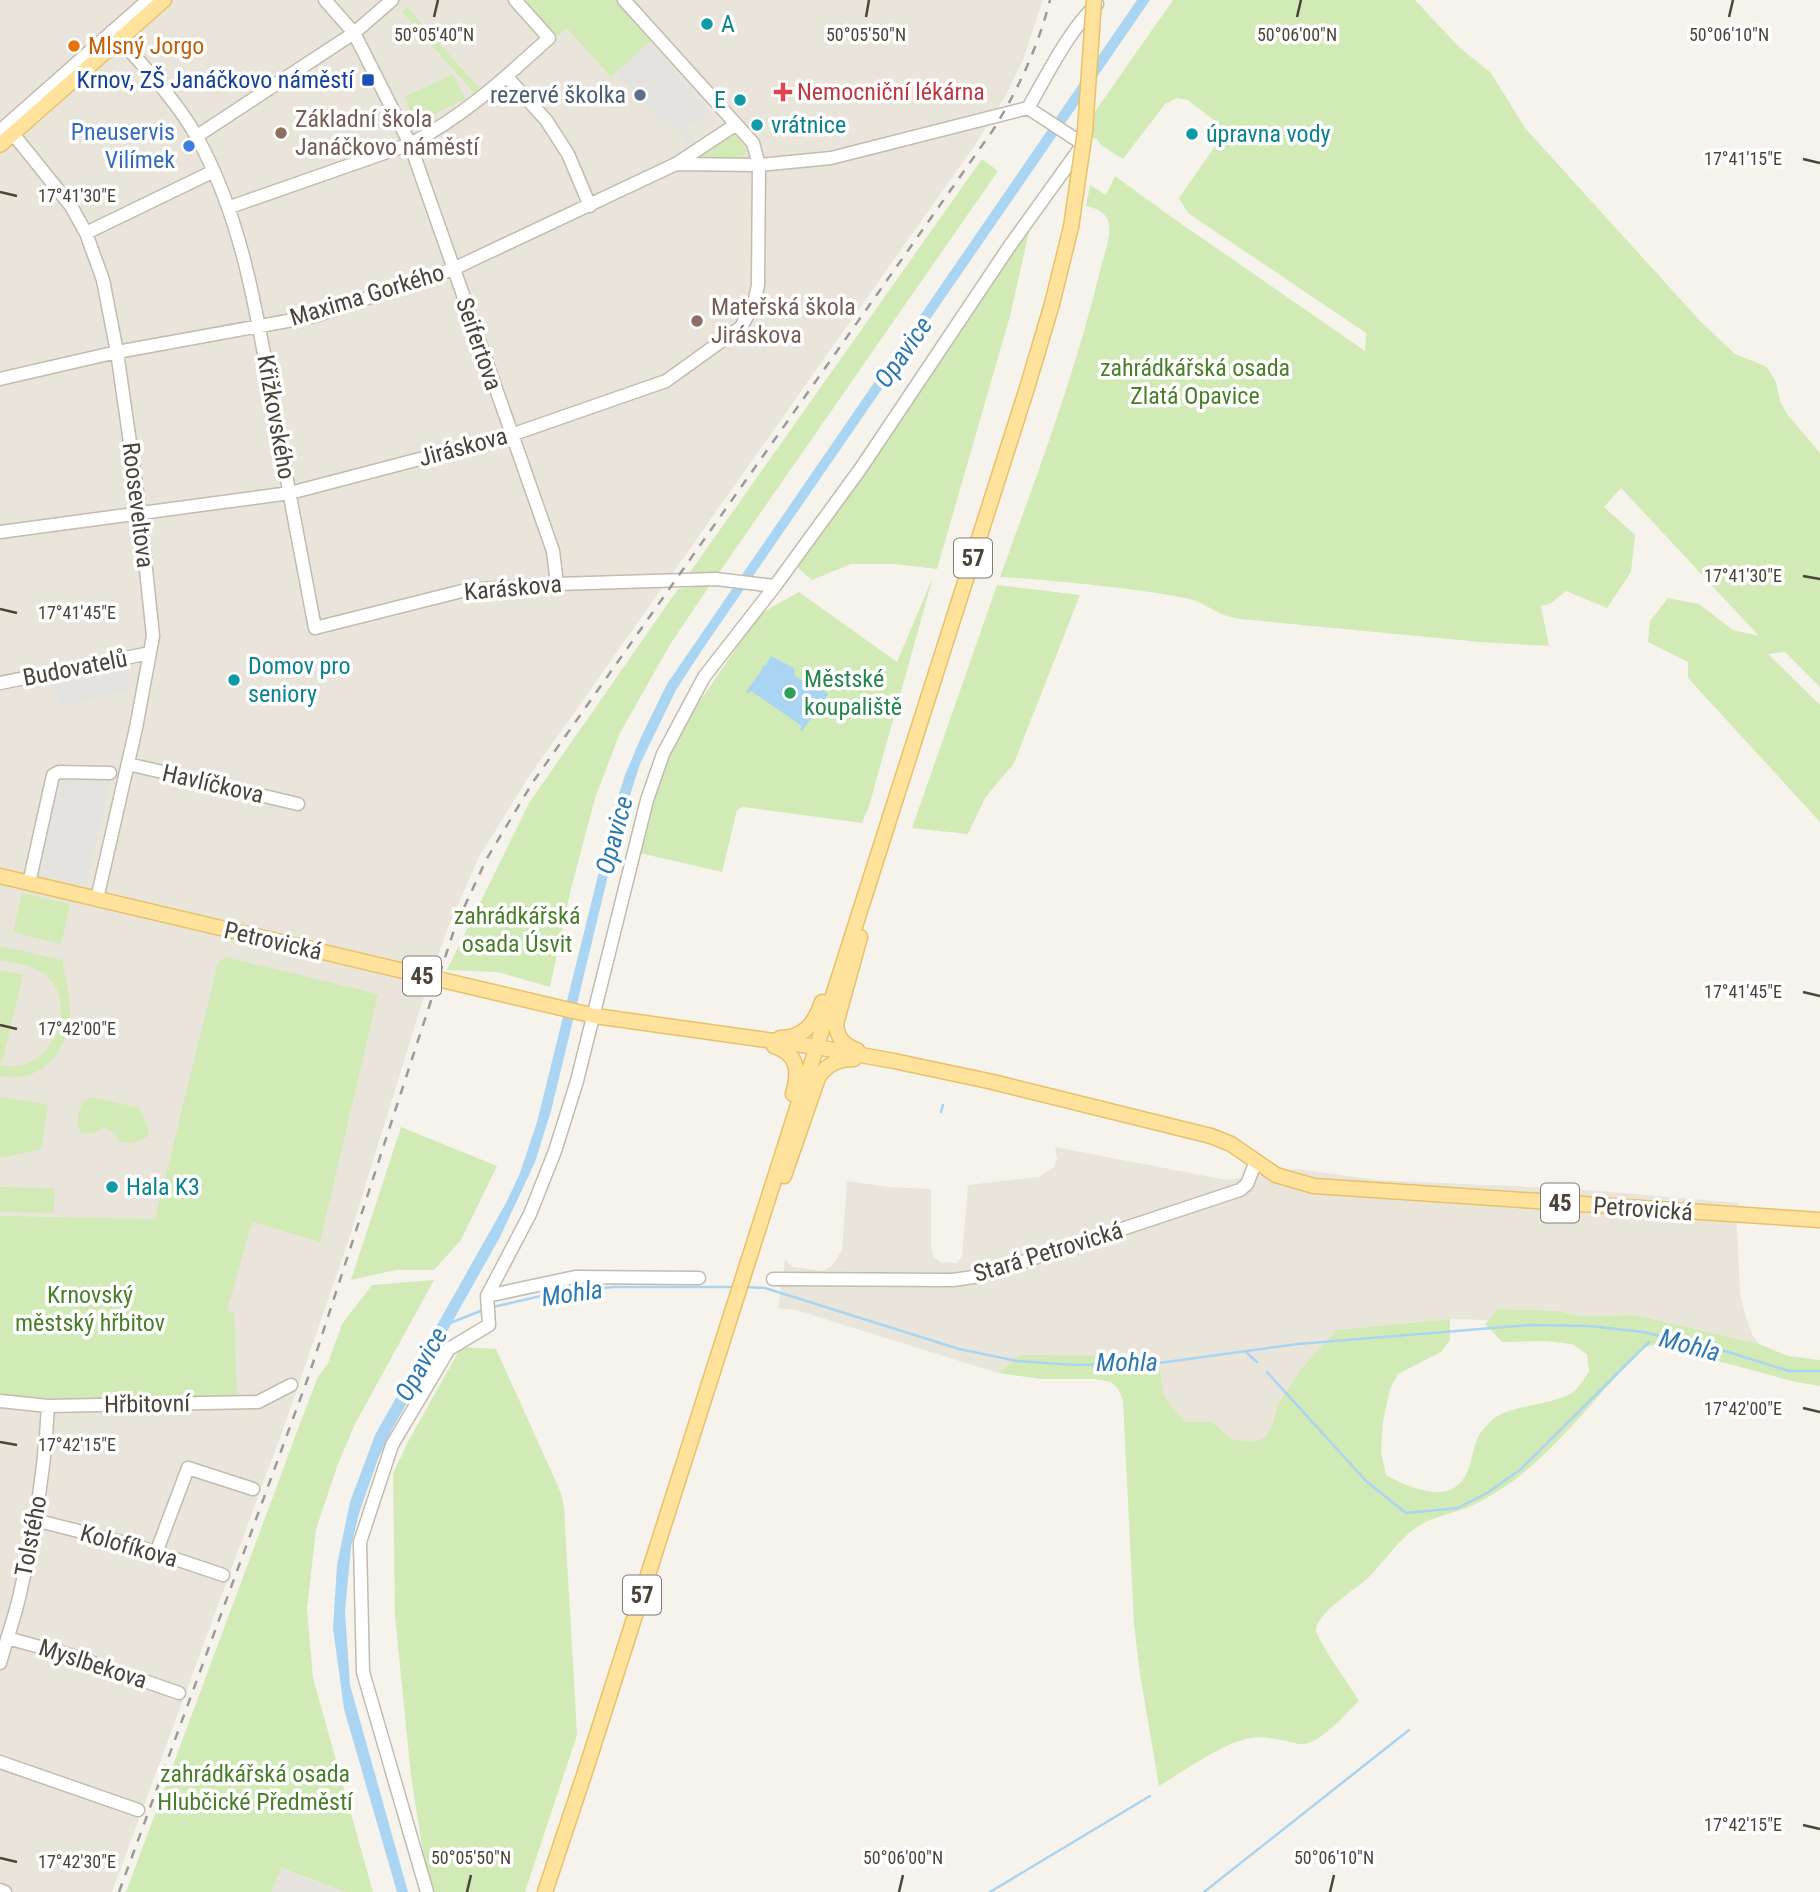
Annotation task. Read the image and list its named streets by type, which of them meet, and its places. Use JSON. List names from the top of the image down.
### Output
{
  "streets": {
    "main road": ["57", "Petrovická", "45"],
    "street": [
      "Maxima Gorkého",
      "Seifertova",
      "Křižkovského",
      "Jiráskova",
      "Rooseveltova",
      "Karáskova",
      "Budovatelů",
      "Havlíčkova",
      "Stará Petrovická",
      "Hřbitovní",
      "Tolstého",
      "Kolofíkova",
      "Myslbekova"
    ]
  },
  "crossings": [
    ["Maxima Gorkého", "Seifertova"],
    ["Maxima Gorkého", "Křižkovského"],
    ["Maxima Gorkého", "Jiráskova"],
    ["Maxima Gorkého", "Rooseveltova"],
    ["Seifertova", "Jiráskova"],
    ["Seifertova", "Karáskova"],
    ["Křižkovského", "Jiráskova"],
    ["Křižkovského", "Karáskova"],
    ["Jiráskova", "Rooseveltova"],
    ["Rooseveltova", "Budovatelů"],
    ["Rooseveltova", "Havlíčkova"],
    ["Rooseveltova", "Petrovická"],
    ["57", "45"],
    ["Petrovická", "45"],
    ["Petrovická", "Stará Petrovická"],
    ["45", "Stará Petrovická"],
    ["Hřbitovní", "Tolstého"],
    ["Tolstého", "Kolofíkova"],
    ["Tolstého", "Myslbekova"]
  ],
  "water": ["Opavice", "Mohla"],
  "parks": [
    "zahrádkářská osada Zlatá Opavice",
    "zahrádkářská osada Úsvit",
    "Krnovský městský hřbitov",
    "zahrádkářská osada Hlubčické Předměstí"
  ],
  "places": {
    "other": [
      "A",
      "Mlsný Jorgo",
      "rezervé školka",
      "E",
      "vrátnice",
      "Základní škola Janáčkovo náměstí",
      "úpravna vody",
      "Pneuservis Vilímek",
      "Mateřská škola Jiráskova",
      "Domov pro seniory",
      "Městské koupaliště",
      "Hala K3"
    ],
    "transit": ["Krnov, ZŠ Janáčkovo náměstí"],
    "health": ["Nemocniční lékárna"]
  },
  "coordinates": [
    "50°05'40\"N",
    "50°05'50\"N",
    "50°06'00\"N",
    "50°06'10\"N",
    "17°41'15\"E",
    "17°41'30\"E",
    "17°41'45\"E",
    "17°42'00\"E",
    "17°42'15\"E",
    "17°42'30\"E"
  ]
}
